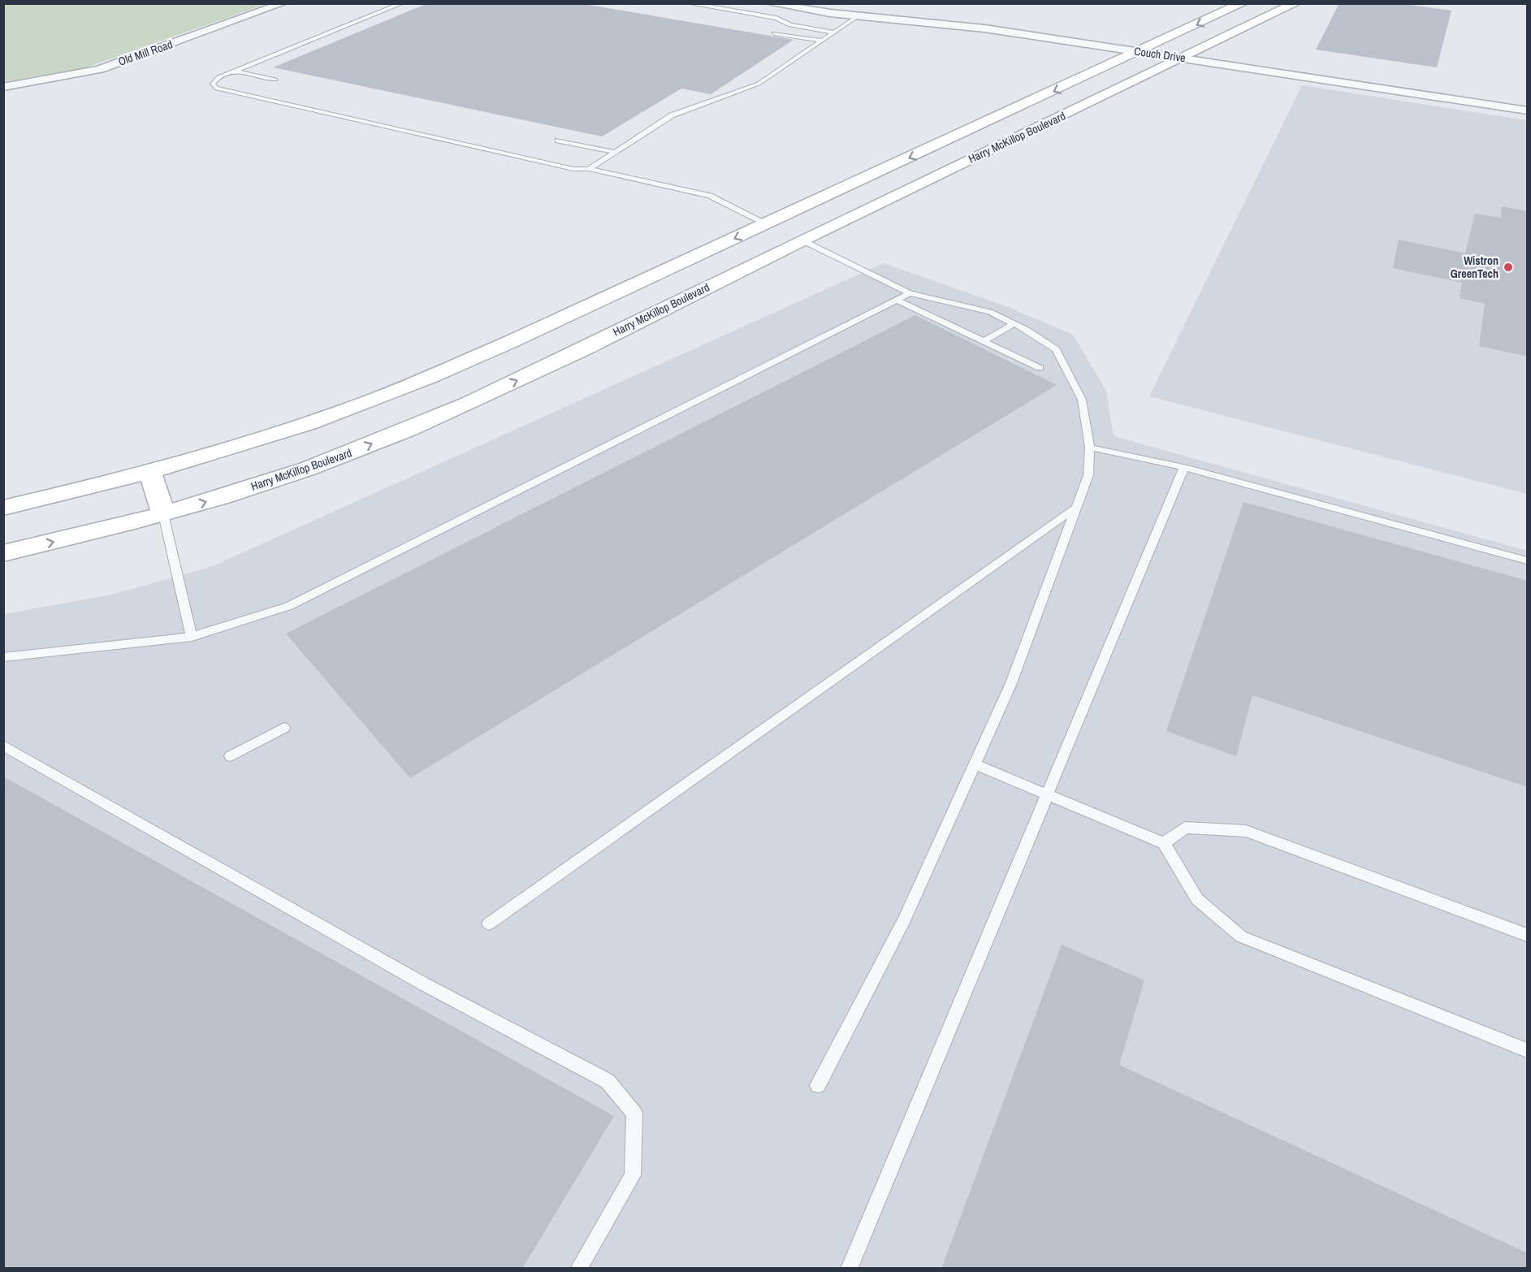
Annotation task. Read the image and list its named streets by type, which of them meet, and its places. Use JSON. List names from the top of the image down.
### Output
{
  "streets": {
    "main road": ["Harry McKillop Boulevard"],
    "street": ["Old Mill Road", "Couch Drive"]
  },
  "crossings": [
    ["Couch Drive", "Harry McKillop Boulevard"]
  ],
  "places": ["Wistron GreenTech"]
}
